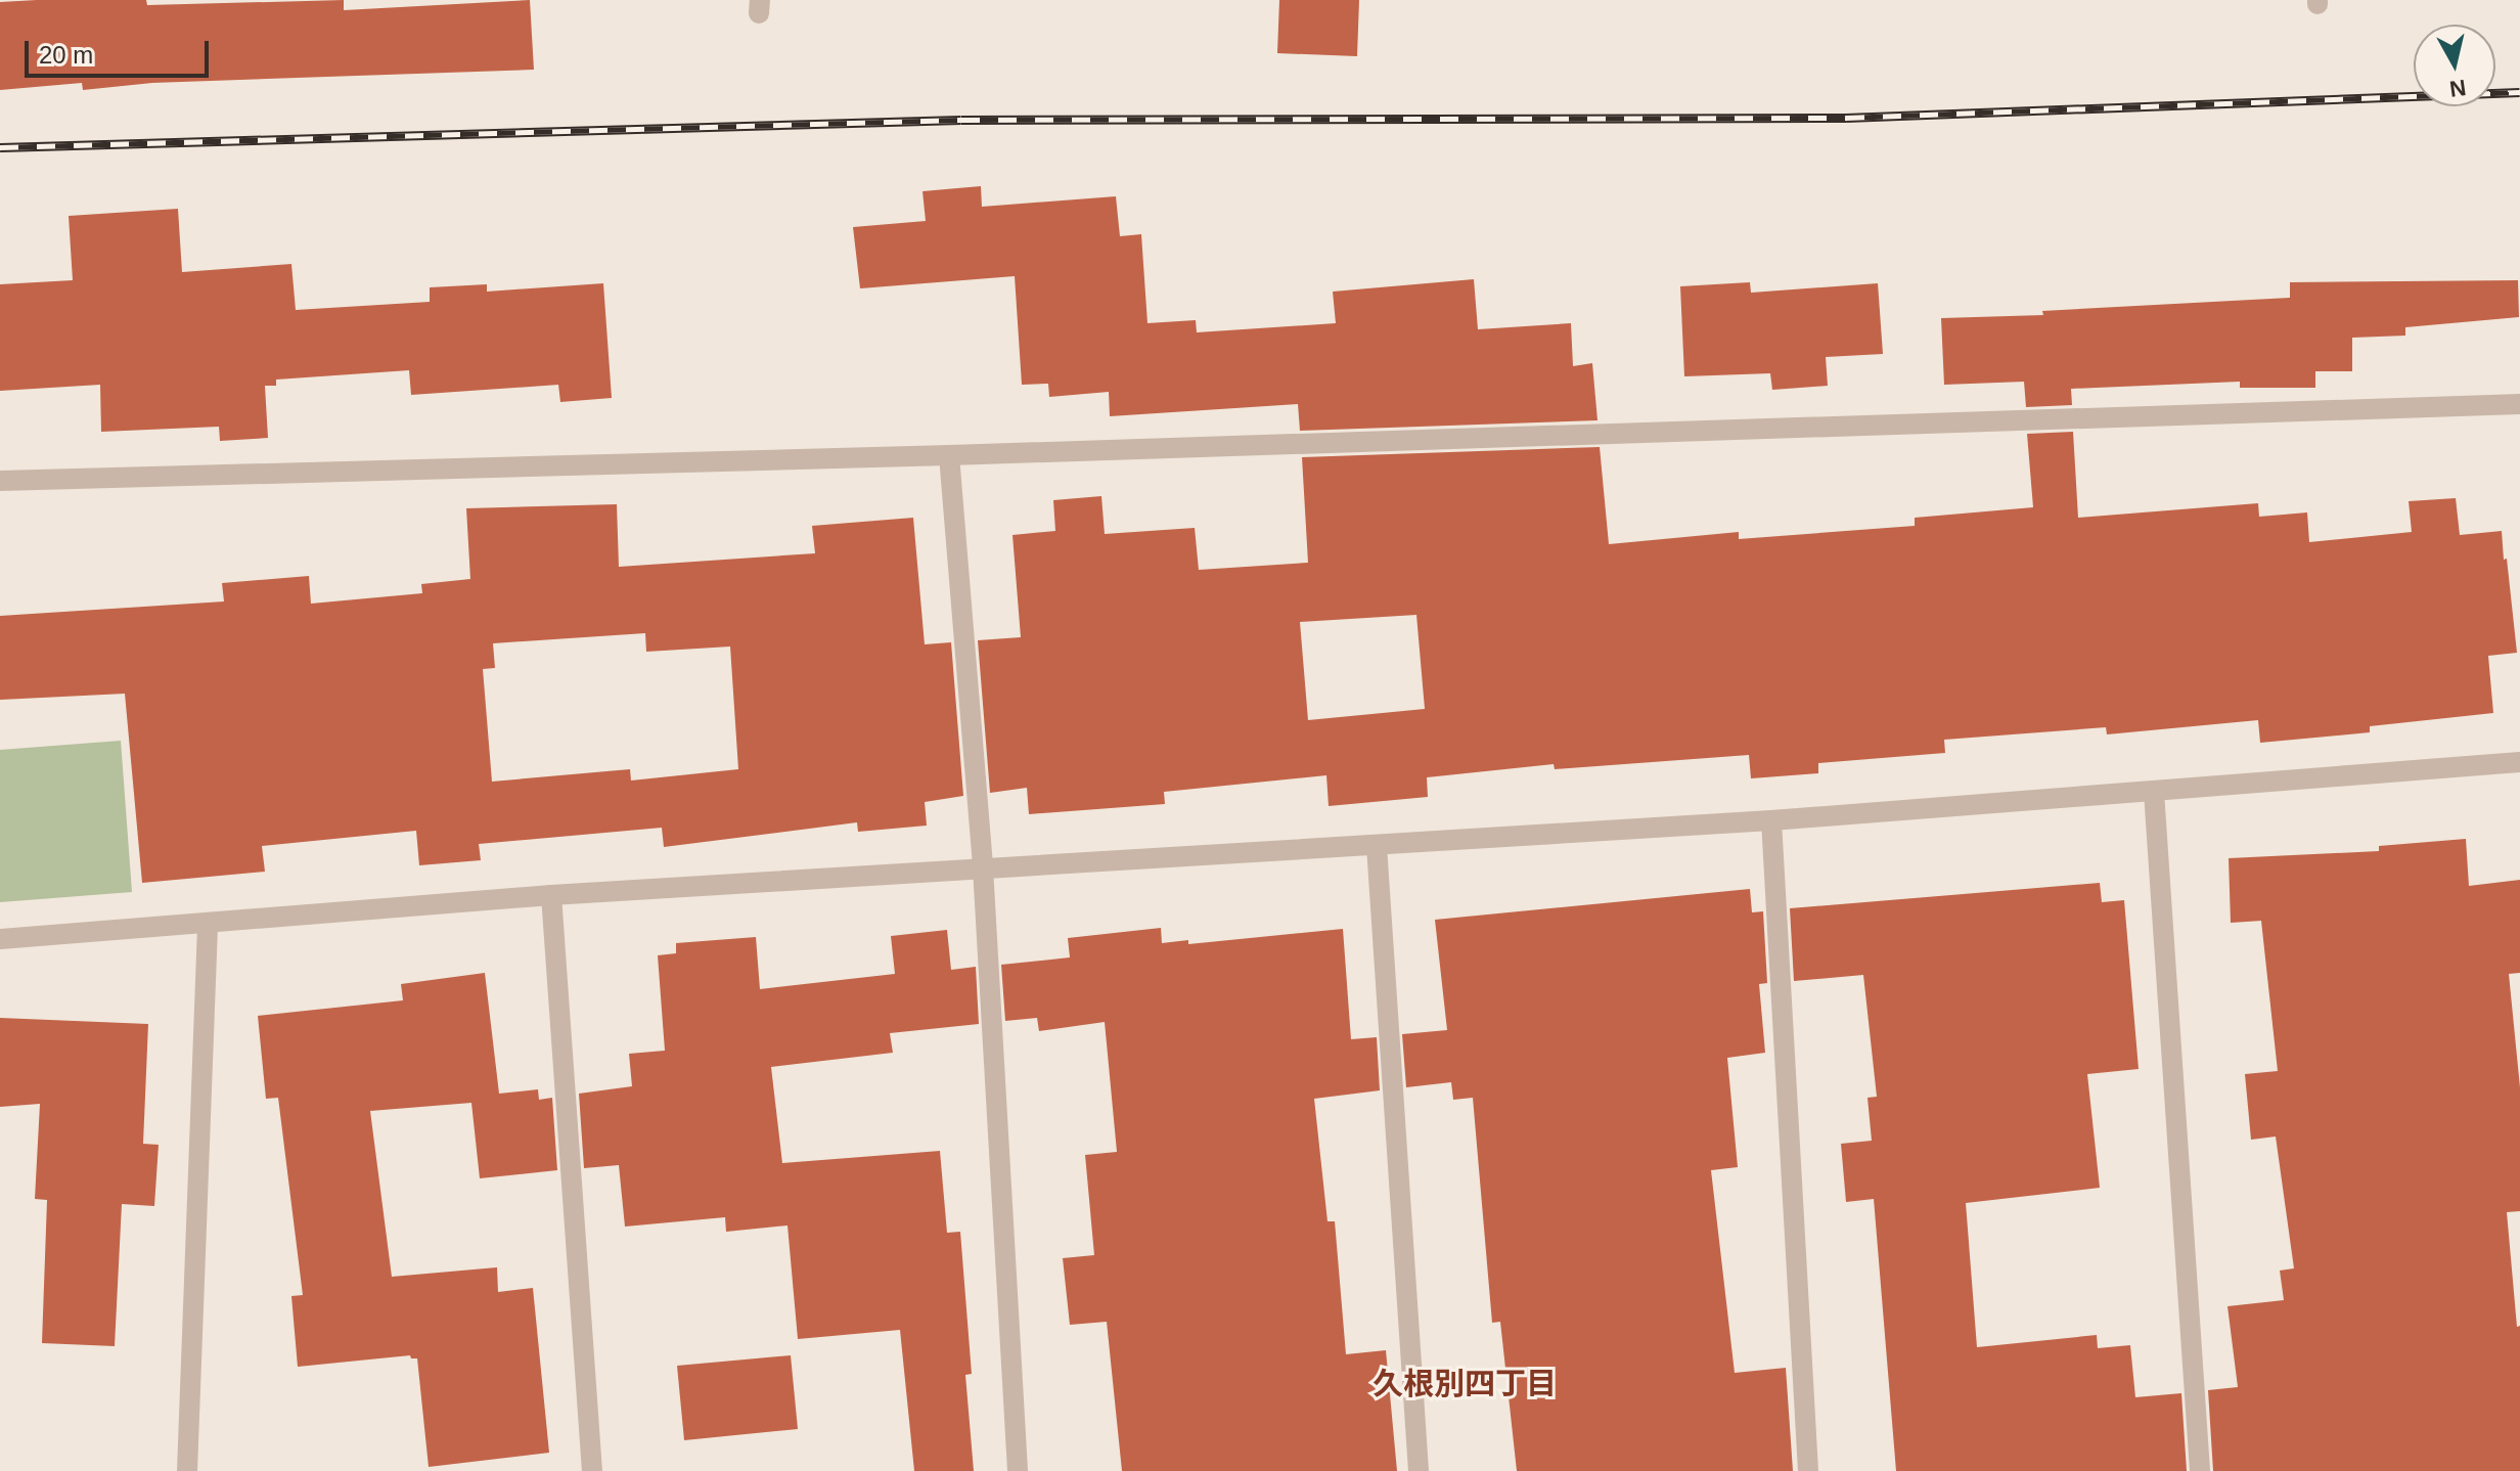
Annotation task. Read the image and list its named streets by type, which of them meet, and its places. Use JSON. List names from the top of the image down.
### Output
{
  "districts": ["久根別四丁目"],
  "scale_bar": "20 m",
  "north": "bottom"
}
